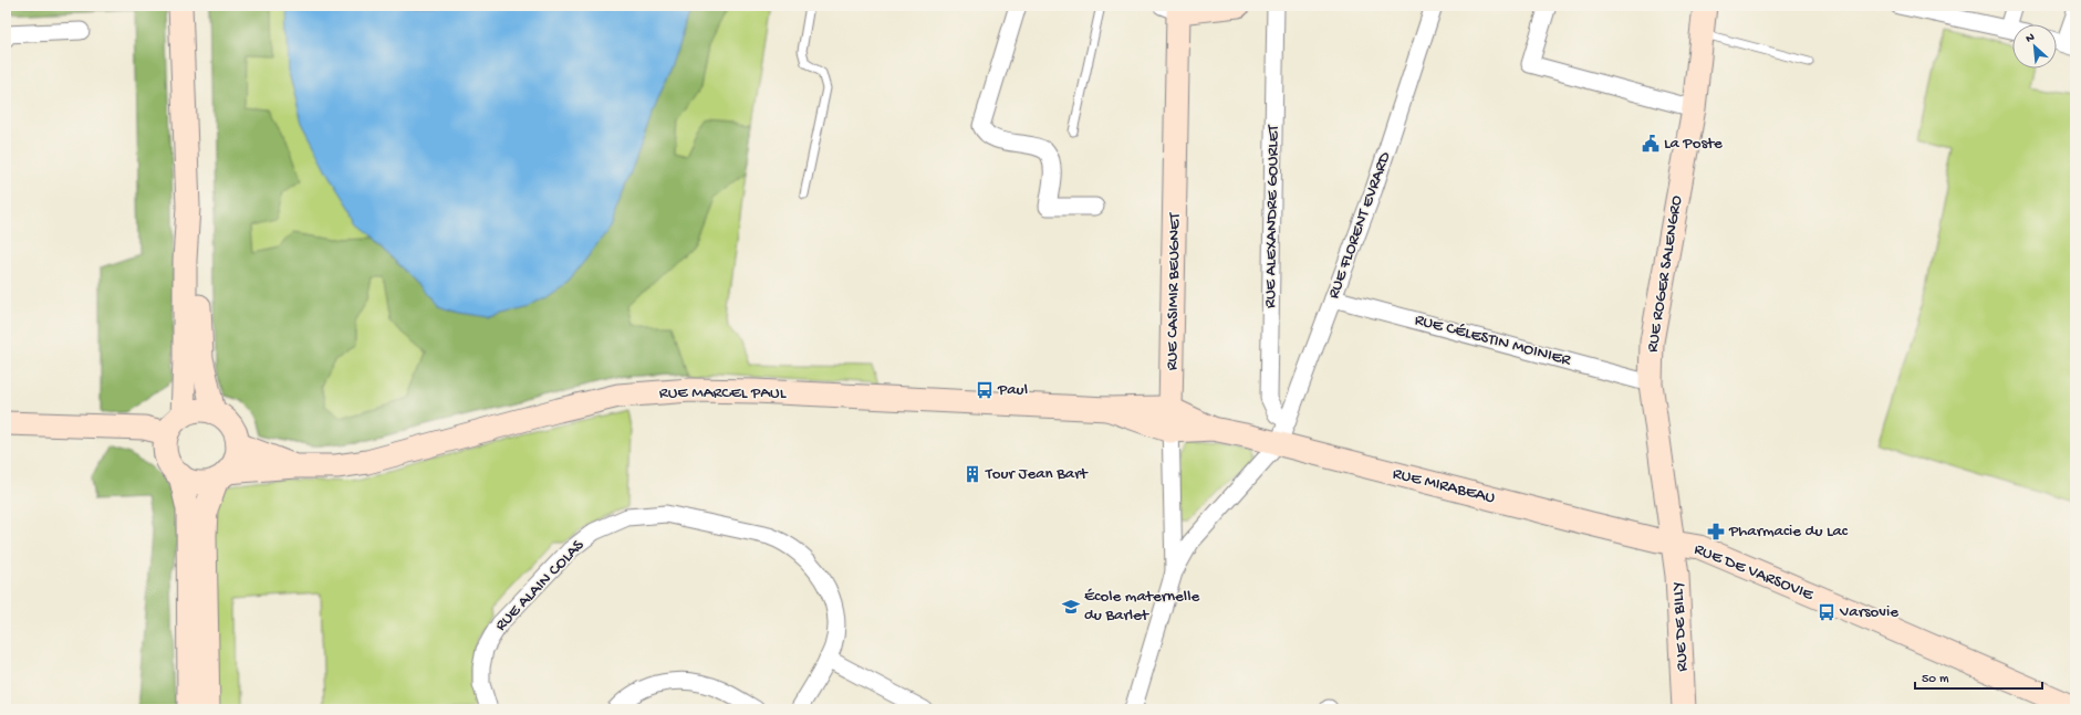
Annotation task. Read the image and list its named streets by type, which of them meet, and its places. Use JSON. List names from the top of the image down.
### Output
{
  "streets": {
    "street": [
      "RUE ALEXANDRE GOURLET",
      "RUE FLORENT EVRARD",
      "RUE ROGER SALENGRO",
      "RUE CASIMIR BEUGNET",
      "RUE CÉLESTIN MOINIER",
      "RUE MARCEL PAUL",
      "RUE MIRABEAU",
      "RUE DE VARSOVIE",
      "RUE ALAIN COLAS",
      "RUE DE BILLY"
    ]
  },
  "crossings": [
    ["RUE ALEXANDRE GOURLET", "RUE FLORENT EVRARD"],
    ["RUE FLORENT EVRARD", "RUE CASIMIR BEUGNET"],
    ["RUE FLORENT EVRARD", "RUE CÉLESTIN MOINIER"],
    ["RUE FLORENT EVRARD", "RUE MIRABEAU"],
    ["RUE ROGER SALENGRO", "RUE CÉLESTIN MOINIER"],
    ["RUE ROGER SALENGRO", "RUE MIRABEAU"],
    ["RUE ROGER SALENGRO", "RUE DE VARSOVIE"],
    ["RUE ROGER SALENGRO", "RUE DE BILLY"],
    ["RUE CASIMIR BEUGNET", "RUE MARCEL PAUL"],
    ["RUE CASIMIR BEUGNET", "RUE MIRABEAU"],
    ["RUE MARCEL PAUL", "RUE MIRABEAU"],
    ["RUE MIRABEAU", "RUE DE VARSOVIE"],
    ["RUE MIRABEAU", "RUE DE BILLY"],
    ["RUE DE VARSOVIE", "RUE DE BILLY"]
  ],
  "places": {
    "public building": ["La Poste"],
    "bus stop": ["Paul", "Varsovie"],
    "building": ["Tour Jean Bart"],
    "pharmacy": ["Pharmacie du Lac"],
    "school or university": ["École maternelle du Barlet"]
  },
  "scale_bar": "50 m",
  "north": "top left"
}
